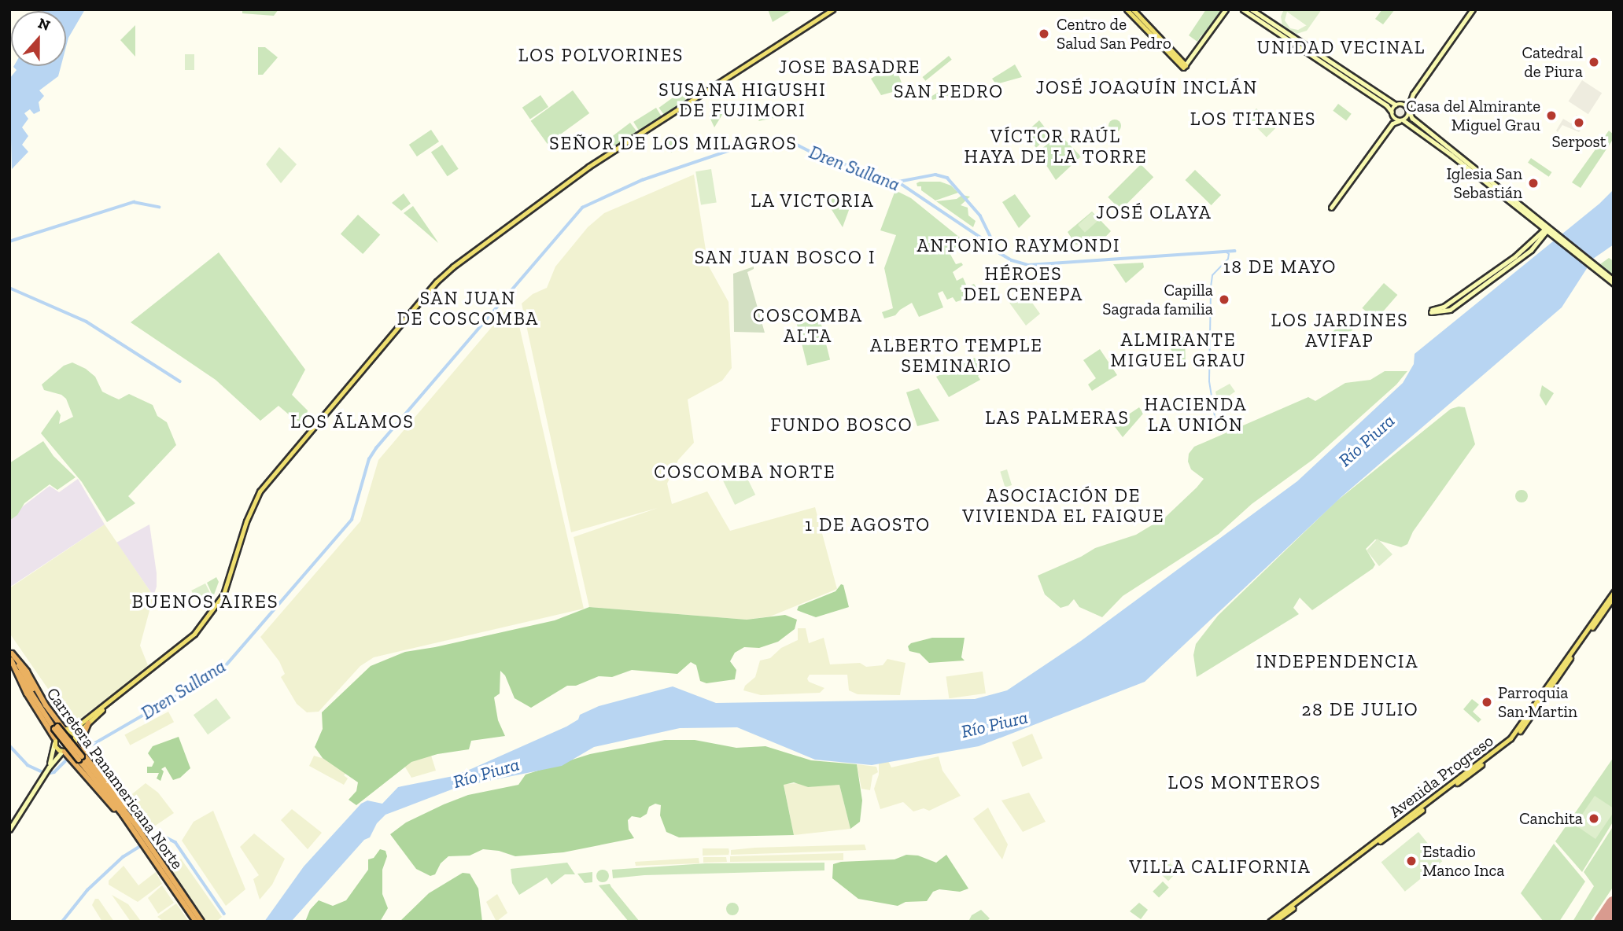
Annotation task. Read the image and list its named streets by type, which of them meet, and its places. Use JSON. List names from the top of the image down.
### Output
{
  "streets": {
    "highway": ["Carretera Panamericana Norte"],
    "main road": ["Avenida Progreso"]
  },
  "districts": [
    "UNIDAD VECINAL",
    "LOS POLVORINES",
    "JOSE BASADRE",
    "JOSÉ JOAQUÍN INCLÁN",
    "SUSANA HIGUSHI DE FUJIMORI",
    "SAN PEDRO",
    "LOS TITANES",
    "VÍCTOR RAÚL HAYA DE LA TORRE",
    "SEÑOR DE LOS MILAGROS",
    "LA VICTORIA",
    "JOSÉ OLAYA",
    "ANTONIO RAYMONDI",
    "SAN JUAN BOSCO I",
    "18 DE MAYO",
    "HÉROES DEL CENEPA",
    "SAN JUAN DE COSCOMBA",
    "COSCOMBA ALTA",
    "LOS JARDINES AVIFAP",
    "ALMIRANTE MIGUEL GRAU",
    "ALBERTO TEMPLE SEMINARIO",
    "HACIENDA LA UNIÓN",
    "LAS PALMERAS",
    "LOS ÁLAMOS",
    "FUNDO BOSCO",
    "COSCOMBA NORTE",
    "ASOCIACIÓN DE VIVIENDA EL FAIQUE",
    "1 DE AGOSTO",
    "BUENOS AIRES",
    "INDEPENDENCIA",
    "28 DE JULIO",
    "LOS MONTEROS",
    "VILLA CALIFORNIA"
  ],
  "water": ["Dren Sullana", "Río Piura"],
  "places": [
    "Centro de Salud San Pedro",
    "Catedral de Piura",
    "Casa del Almirante Miguel Grau",
    "Serpost",
    "Iglesia San Sebastián",
    "Capilla Sagrada familia",
    "Parroquia San Martin",
    "Canchita",
    "Estadio Manco Inca"
  ],
  "north": "top"
}
